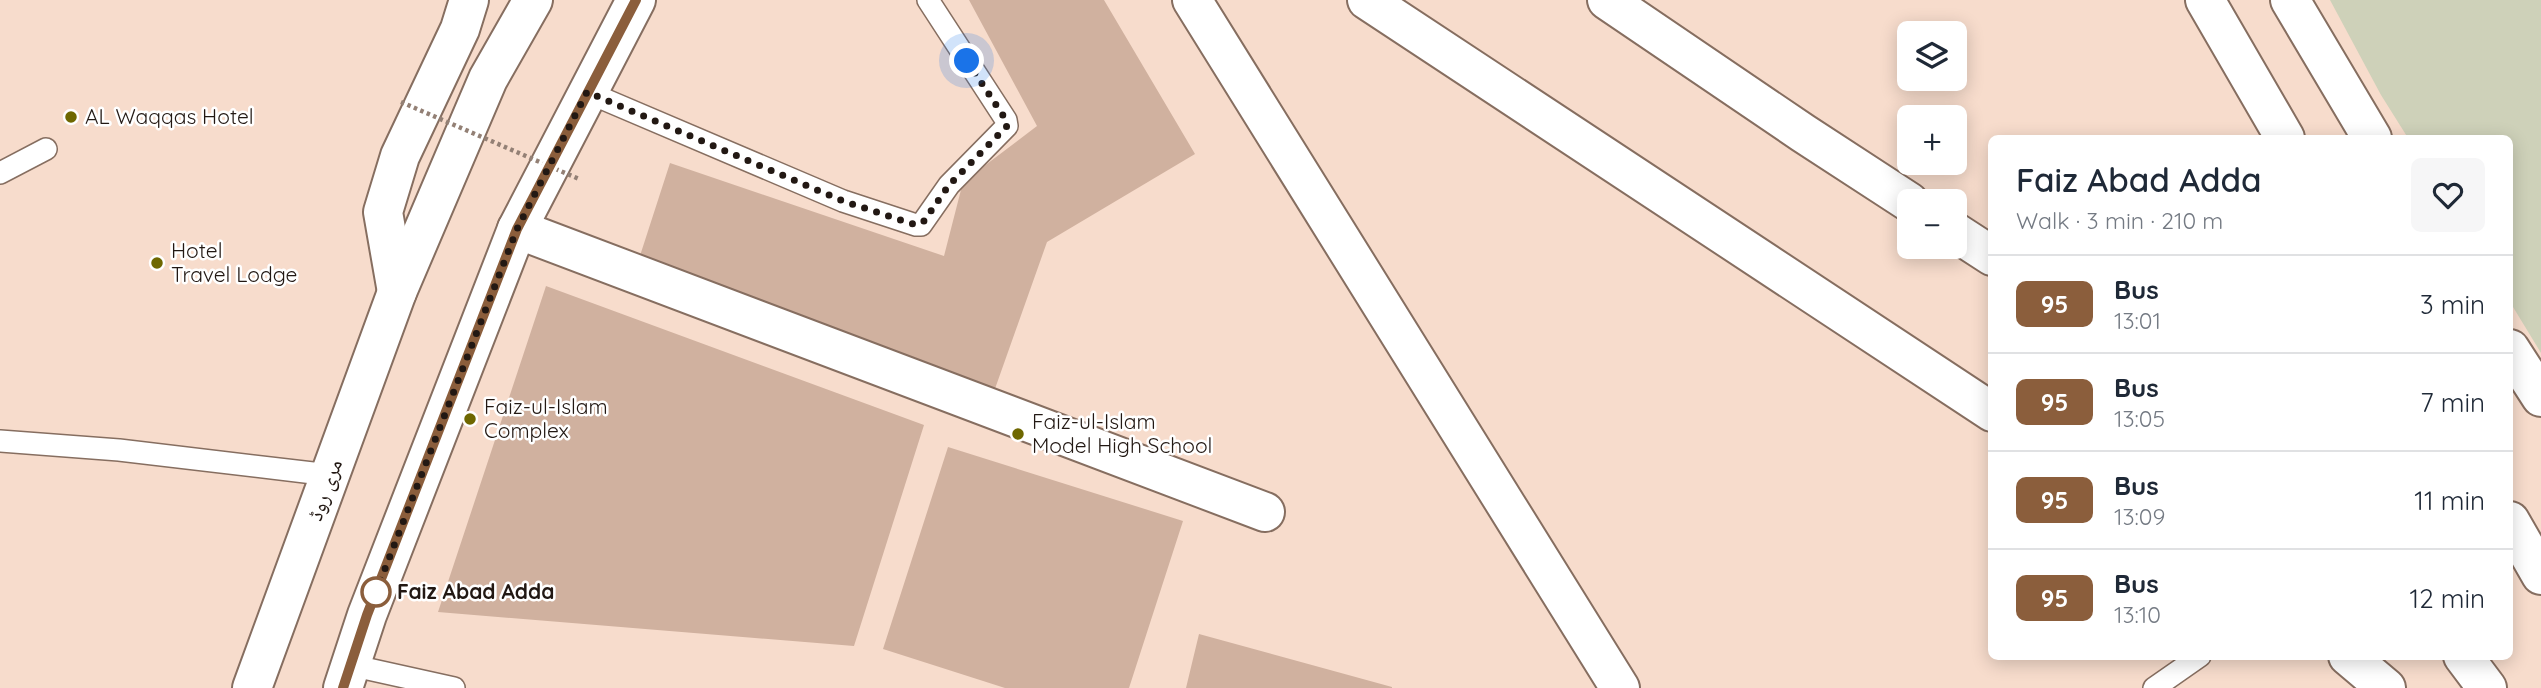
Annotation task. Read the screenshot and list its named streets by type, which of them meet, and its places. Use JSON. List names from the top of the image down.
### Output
{
  "streets": {
    "main road": ["مری روڈ"]
  },
  "places": [
    "AL Waqqas Hotel",
    "Hotel Travel Lodge",
    "Faiz-ul-Islam Complex",
    "Faiz-ul-Islam Model High School",
    "Faiz Abad Adda"
  ],
  "lines": ["bus line 95"],
  "page": {
    "map_buttons": ["+", "−"],
    "heading": ["Faiz Abad Adda", "Walk · 3 min · 210 m"],
    "list": [
      {
        "mark": "95",
        "name": "Bus",
        "note": "13:01",
        "value": "3 min"
      },
      {
        "mark": "95",
        "name": "Bus",
        "note": "13:05",
        "value": "7 min"
      },
      {
        "mark": "95",
        "name": "Bus",
        "note": "13:09",
        "value": "11 min"
      },
      {
        "mark": "95",
        "name": "Bus",
        "note": "13:10",
        "value": "12 min"
      }
    ]
  }
}
